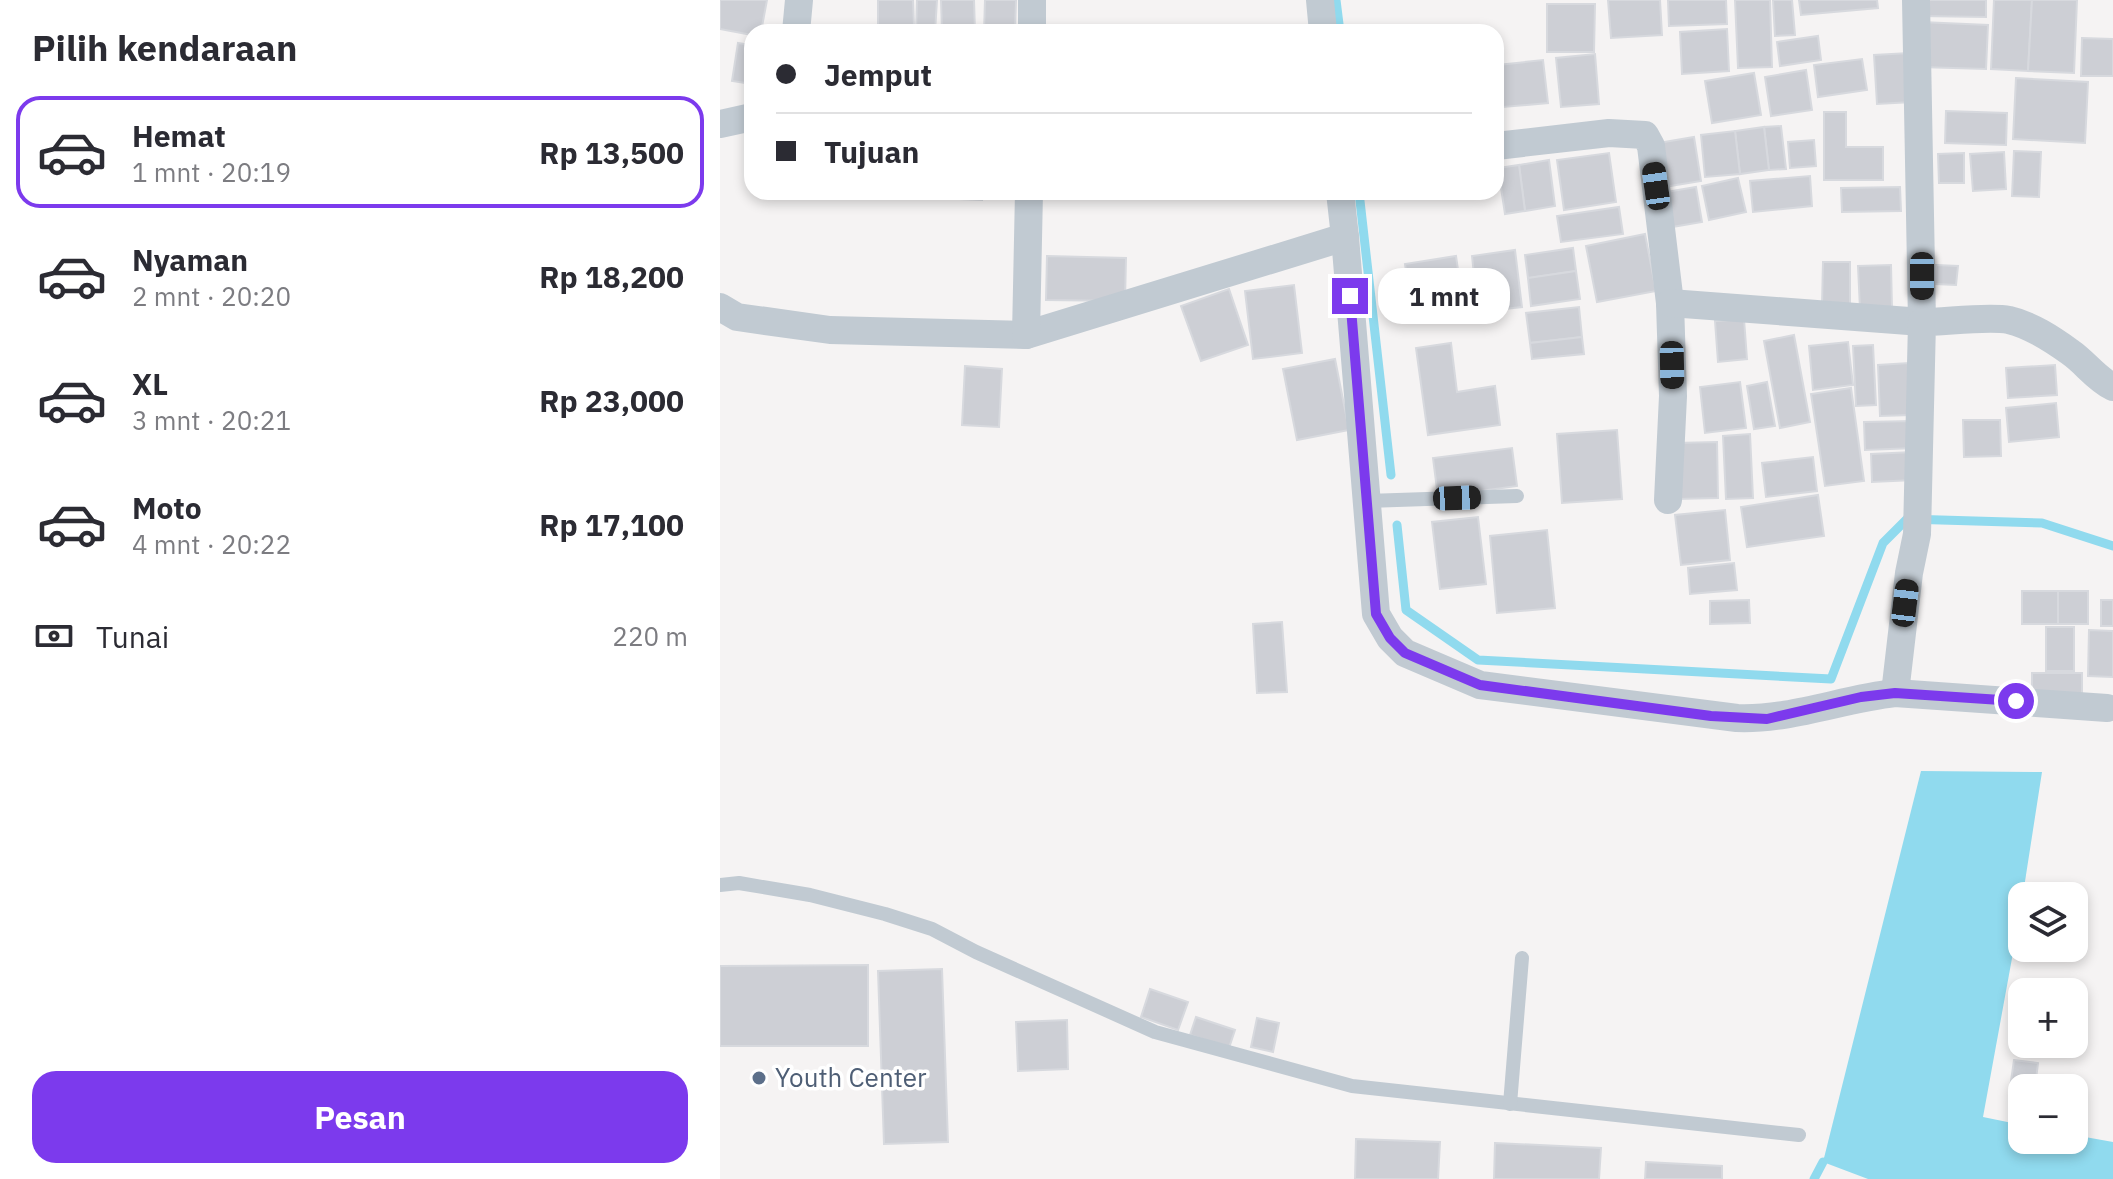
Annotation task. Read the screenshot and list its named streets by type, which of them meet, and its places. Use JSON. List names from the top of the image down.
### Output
{
  "places": ["Youth Center"],
  "page": {
    "heading": "Pilih kendaraan",
    "banner": ["Jemput", "Tujuan"],
    "list": [
      {
        "name": "Hemat",
        "note": "1 mnt · 20:19",
        "value": "Rp 13,500"
      },
      {
        "name": "Nyaman",
        "note": "2 mnt · 20:20",
        "value": "Rp 18,200"
      },
      {
        "name": "XL",
        "note": "3 mnt · 20:21",
        "value": "Rp 23,000"
      },
      {
        "name": "Moto",
        "note": "4 mnt · 20:22",
        "value": "Rp 17,100"
      }
    ],
    "bubble": "1 mnt",
    "pay": ["Tunai", "220 m"],
    "map_buttons": ["+", "−"],
    "buttons": "Pesan"
  }
}
